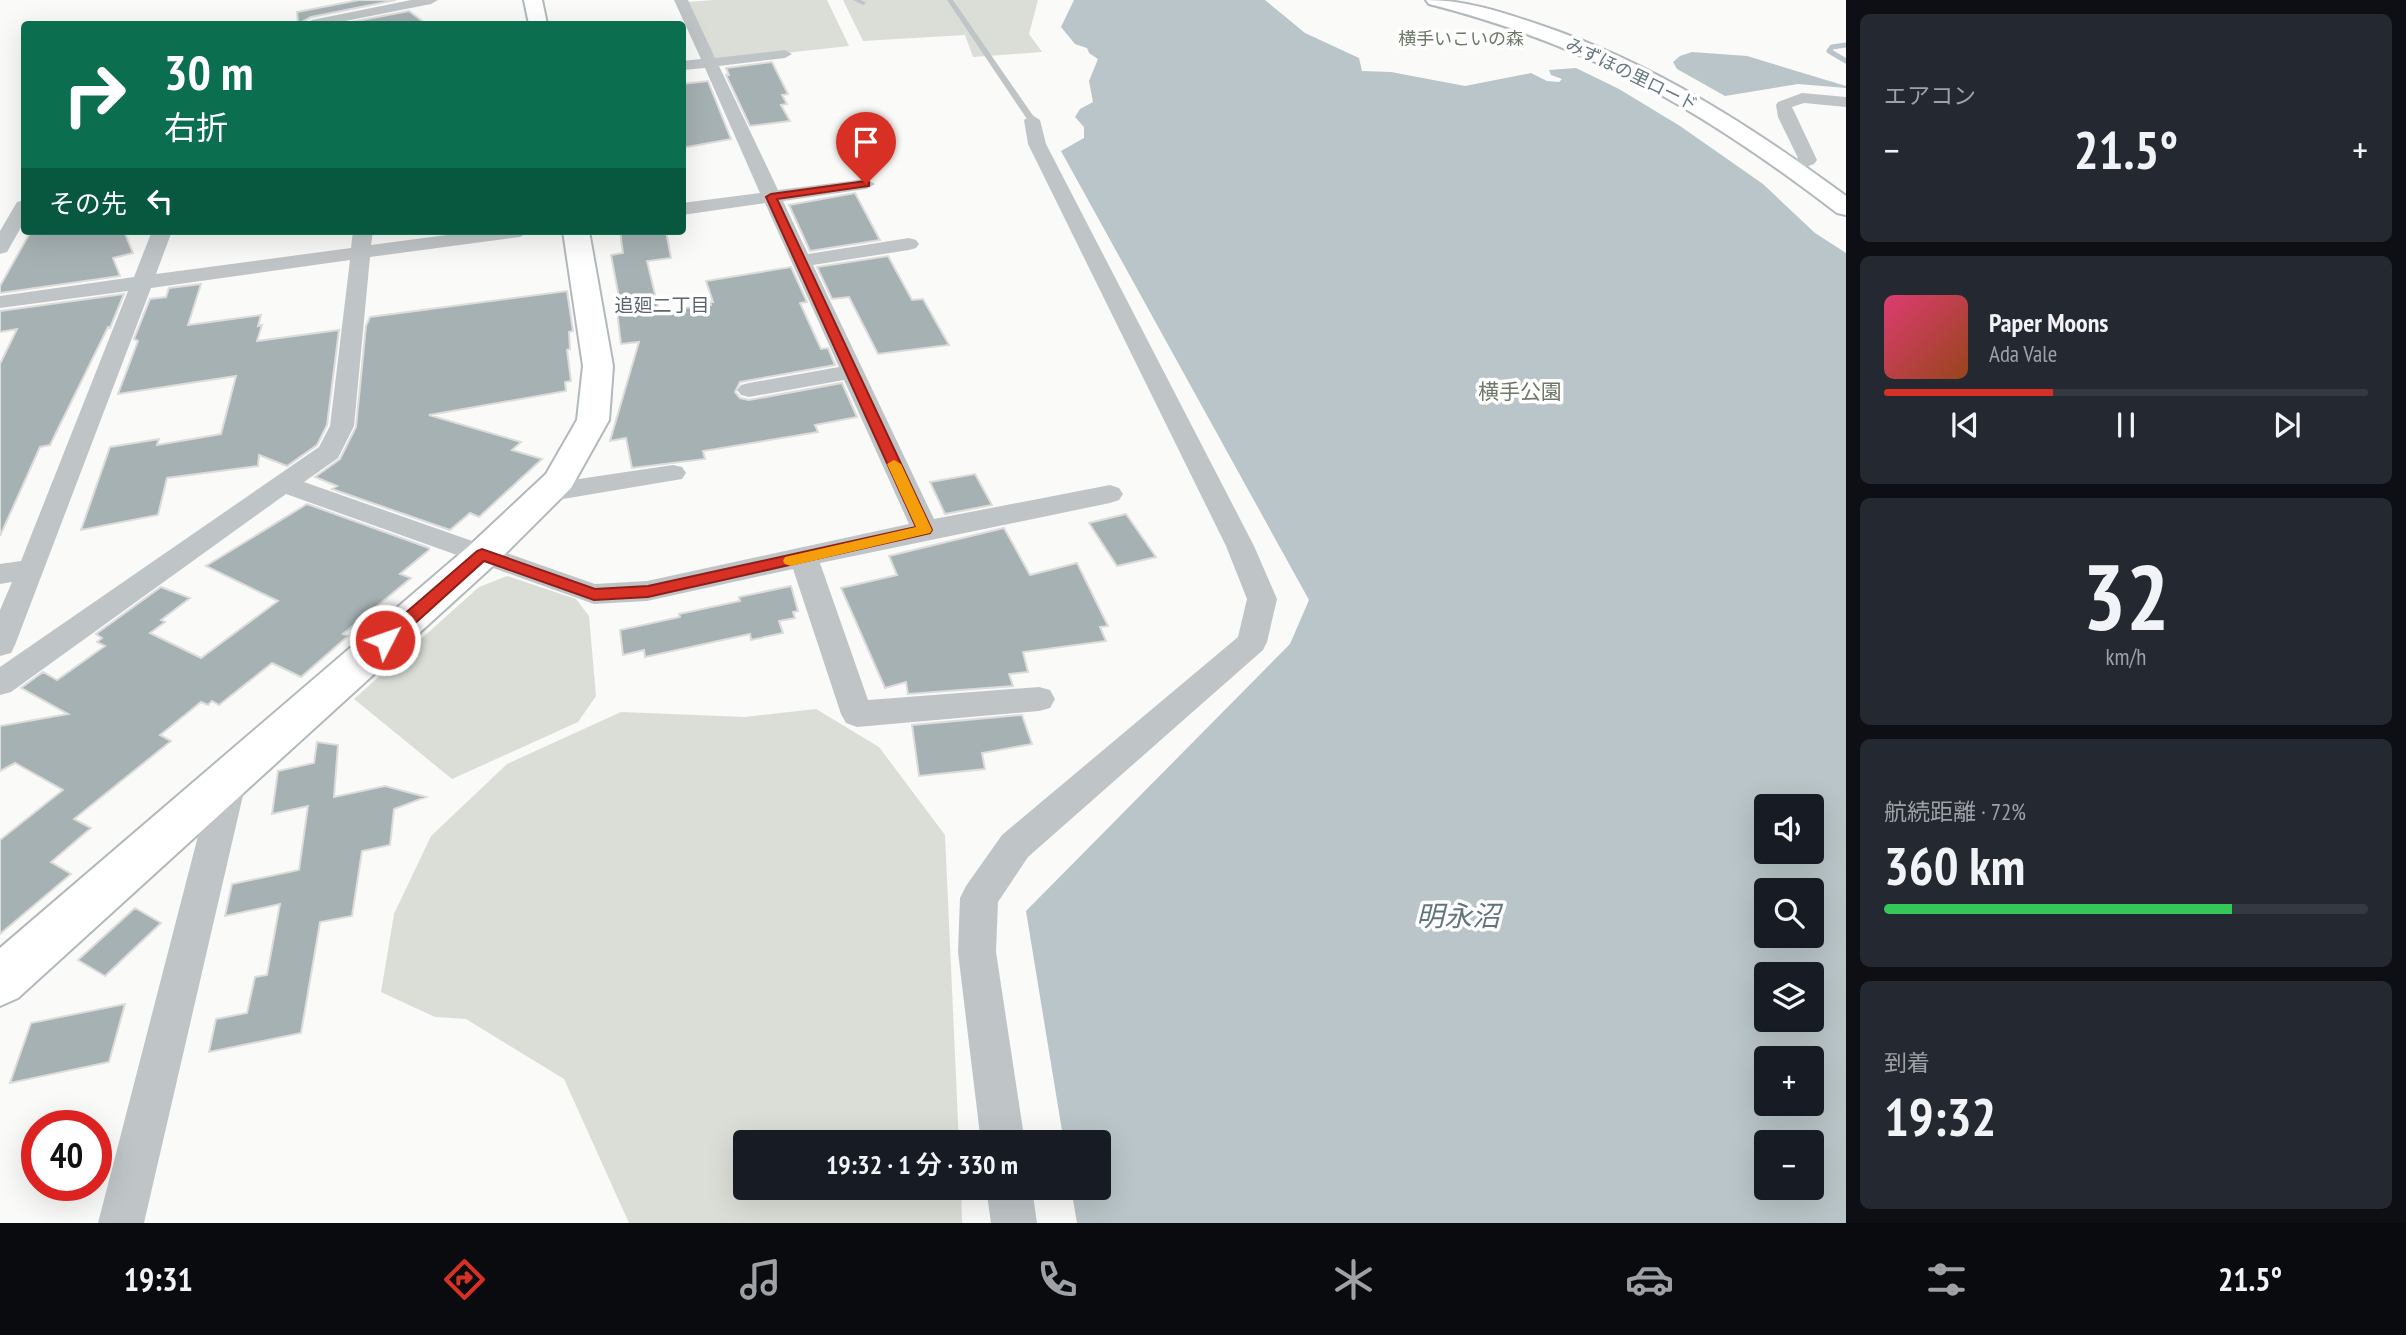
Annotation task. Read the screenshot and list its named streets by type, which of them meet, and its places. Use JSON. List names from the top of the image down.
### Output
{
  "streets": {
    "street": ["みずほの里ロード"]
  },
  "districts": ["追廻二丁目"],
  "water": ["明永沼"],
  "parks": ["横手いこいの森", "横手公園"],
  "page": {
    "tile": [
      "エアコン",
      ["32", "km/h"],
      ["航続距離 · 72%", "360 km"],
      ["到着", "19:32"]
    ],
    "turn": ["30 m", "右折"],
    "heat": ["−", "21.5°", "+"],
    "then": "その先",
    "song": ["Paper Moons", "Ada Vale"],
    "map_buttons": ["+", "−"],
    "limit": "40",
    "trip": "19:32 · 1 分 · 330 m",
    "tabs": ["19:31", "21.5°"]
  }
}
